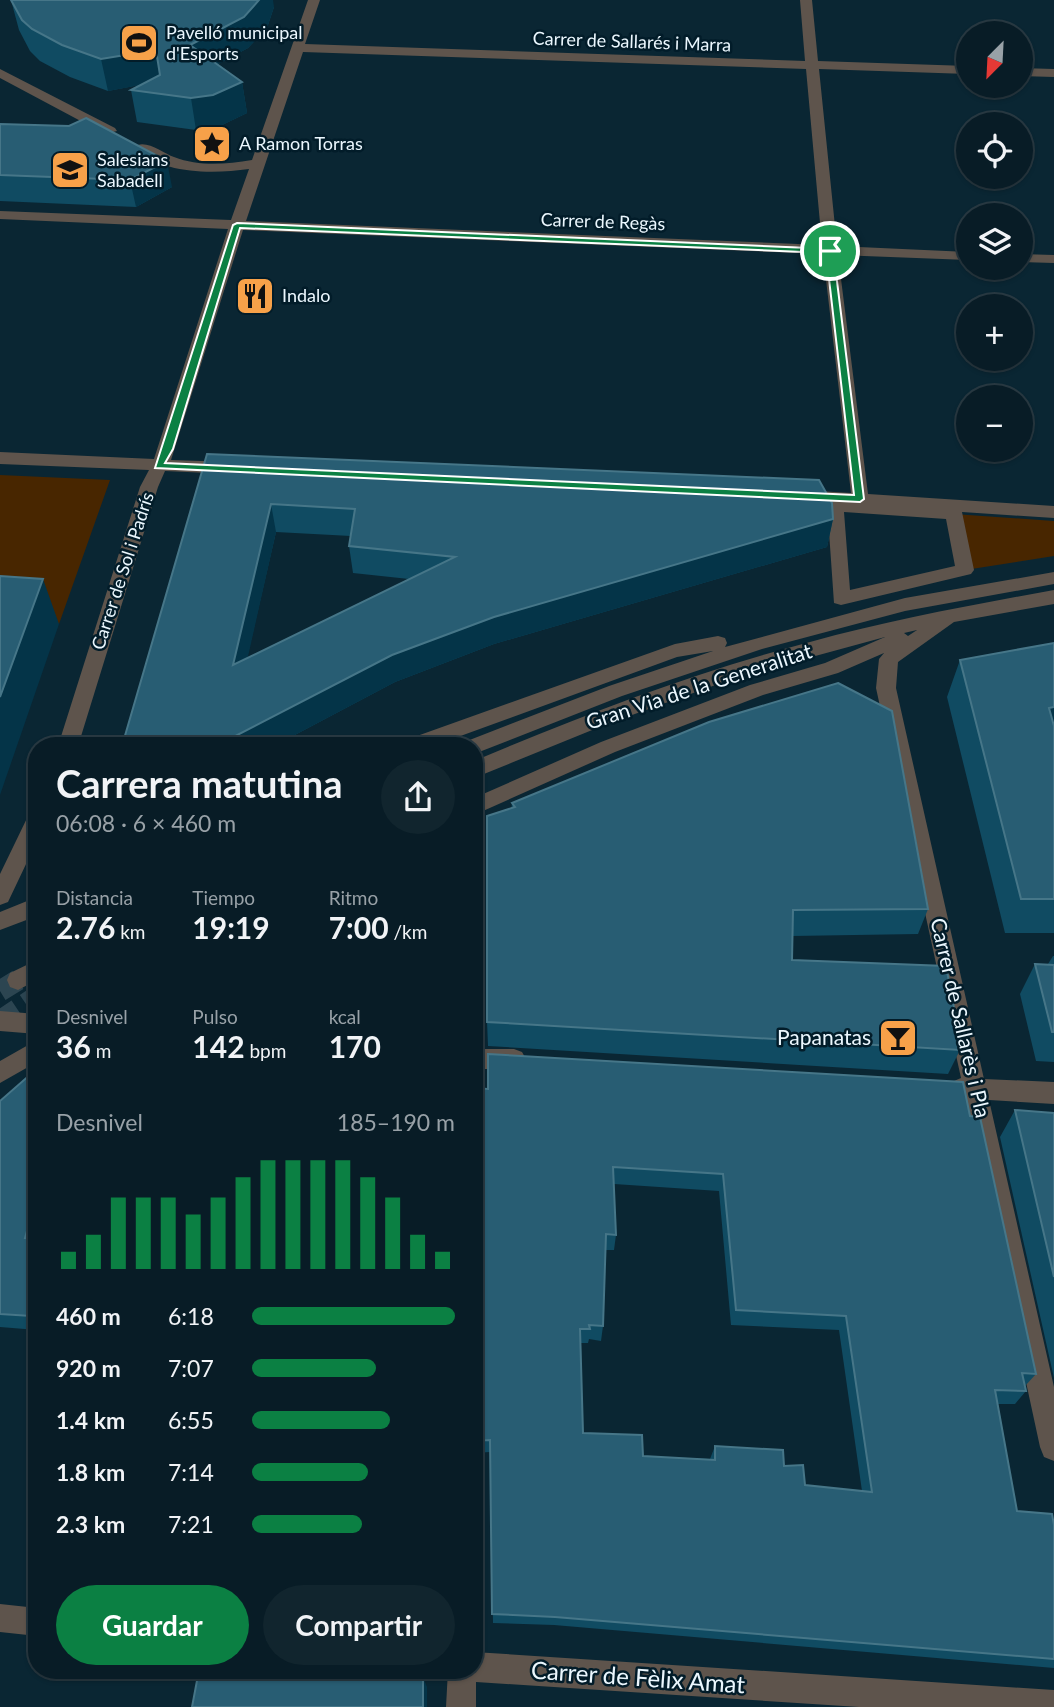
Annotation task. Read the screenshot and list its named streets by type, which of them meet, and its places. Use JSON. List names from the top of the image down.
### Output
{
  "streets": {
    "street": [
      "Carrer de Sallarés i Marra",
      "Carrer de Regàs",
      "Carrer de Sol i Padrís",
      "Gran Via de la Generalitat",
      "Carrer de Sallarès i Pla",
      "Carrer de Fèlix Amat"
    ]
  },
  "crossings": [
    ["Carrer de Sallarés i Marra", "Carrer de Sol i Padrís"],
    ["Carrer de Regàs", "Carrer de Sol i Padrís"],
    ["Gran Via de la Generalitat", "Carrer de Sallarès i Pla"]
  ],
  "places": {
    "sports": ["Pavelló municipal d'Esports"],
    "place": ["A Ramon Torras"],
    "school or university": ["Salesians Sabadell"],
    "restaurant": ["Indalo"],
    "bar": ["Papanatas"]
  },
  "north": "bottom left",
  "page": {
    "map_buttons": ["+", "−"],
    "heading": ["Carrera matutina", "06:08 · 6 × 460 m"],
    "stats": [
      ["Distancia", "2.76 km"],
      ["Tiempo", "19:19"],
      ["Ritmo", "7:00 /km"],
      ["Desnivel", "36 m"],
      ["Pulso", "142 bpm"],
      ["kcal", "170"]
    ],
    "chart": ["Desnivel", "185–190 m"],
    "list": [
      {
        "name": "460 m",
        "note": "6:18"
      },
      {
        "name": "920 m",
        "note": "7:07"
      },
      {
        "name": "1.4 km",
        "note": "6:55"
      },
      {
        "name": "1.8 km",
        "note": "7:14"
      },
      {
        "name": "2.3 km",
        "note": "7:21"
      }
    ],
    "buttons": ["Guardar", "Compartir"]
  }
}
